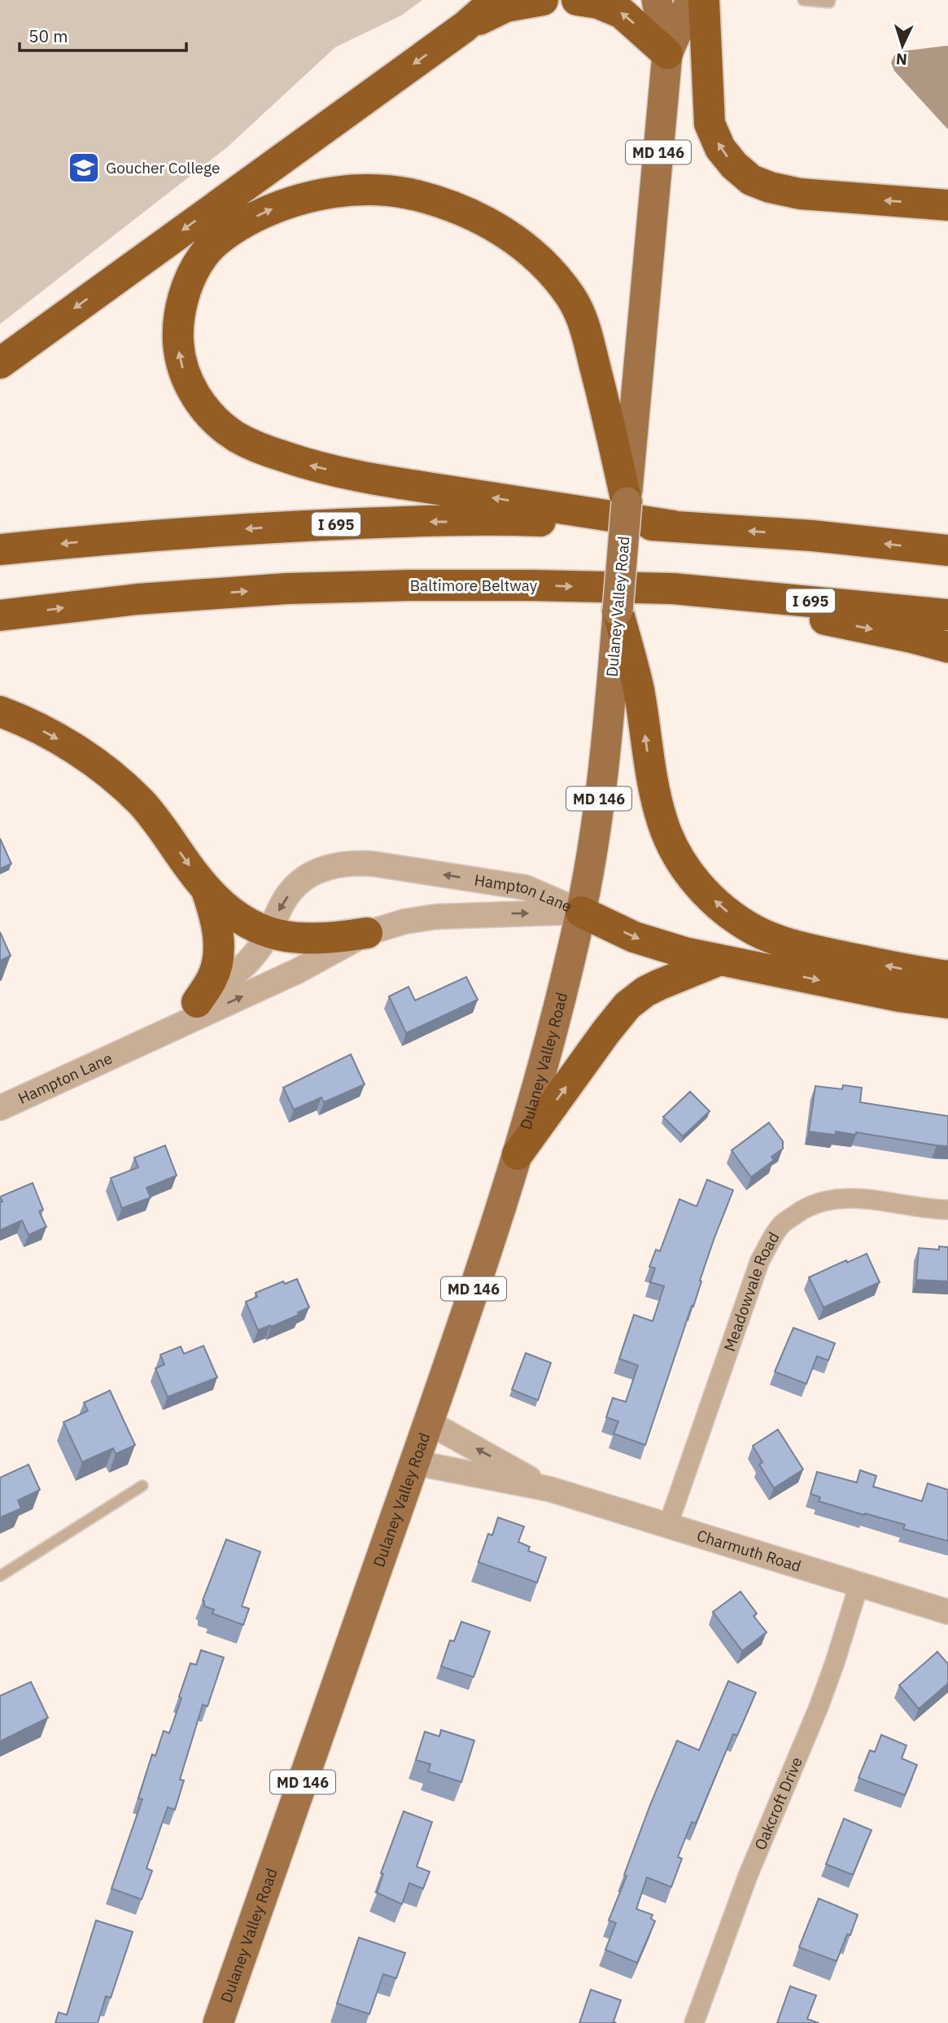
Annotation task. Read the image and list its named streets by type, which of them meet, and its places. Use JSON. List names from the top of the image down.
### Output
{
  "streets": {
    "highway": ["I 695", "Baltimore Beltway"],
    "main road": ["MD 146", "Dulaney Valley Road"],
    "street": [
      "Hampton Lane",
      "Meadowvale Road",
      "Charmuth Road",
      "Oakcroft Drive"
    ]
  },
  "crossings": [
    ["Dulaney Valley Road", "Hampton Lane"],
    ["Dulaney Valley Road", "Charmuth Road"],
    ["Meadowvale Road", "Charmuth Road"],
    ["Charmuth Road", "Oakcroft Drive"]
  ],
  "places": {
    "school or university": ["Goucher College"]
  },
  "scale_bar": "50 m",
  "north": "bottom"
}
